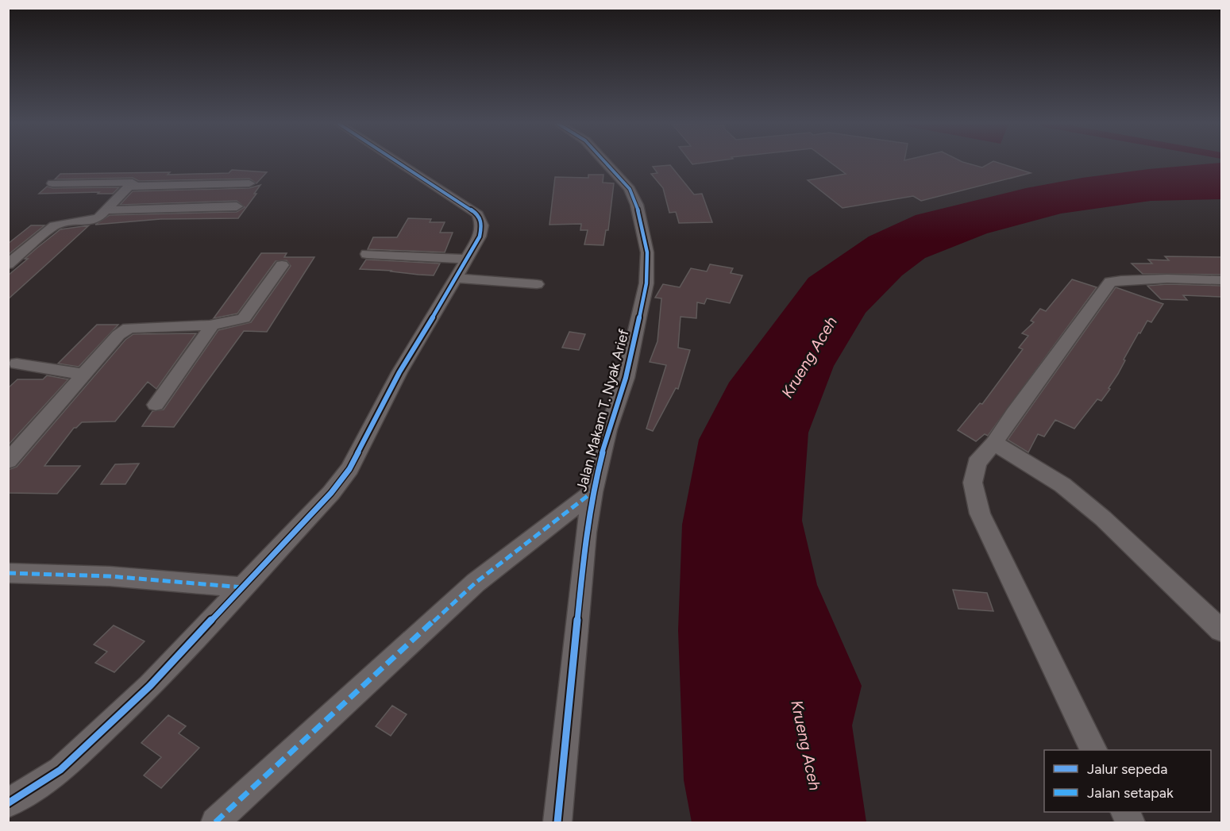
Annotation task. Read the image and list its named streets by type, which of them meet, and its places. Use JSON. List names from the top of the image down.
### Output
{
  "streets": {
    "street": ["Jalan Makam T. Nyak Arief"]
  },
  "water": ["Krueng Aceh"],
  "legend": ["Jalur sepeda", "Jalan setapak"]
}
